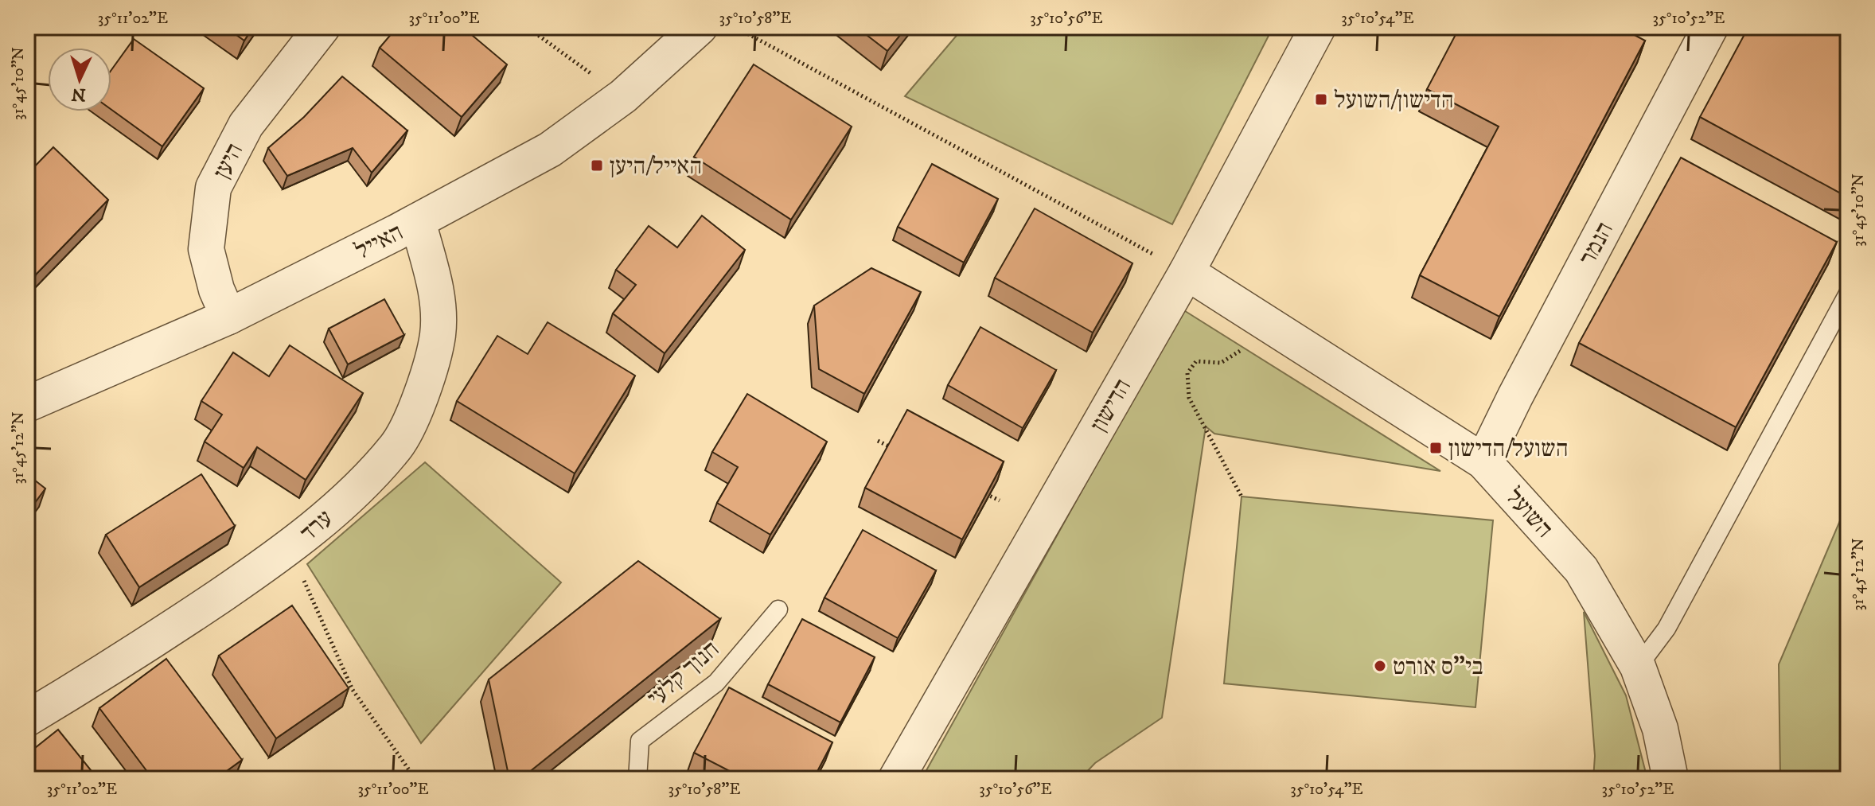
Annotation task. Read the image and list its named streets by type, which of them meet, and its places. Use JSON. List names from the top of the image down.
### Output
{
  "streets": {
    "street": [
      "היען",
      "האייל",
      "הנמר",
      "הדישון",
      "השועל",
      "ערד"
    ],
    "lane": ["חנוך קלעי"]
  },
  "crossings": [
    ["היען", "האייל"],
    ["האייל", "ערד"],
    ["הנמר", "השועל"],
    ["הדישון", "השועל"]
  ],
  "places": {
    "transit": ["הדישון/השועל", "האייל/היען", "השועל/הדישון"],
    "other": ["בי\"ס אורט"]
  },
  "north": "bottom",
  "coordinates": [
    "35°11'02\"E",
    "35°11'00\"E",
    "35°10'58\"E",
    "35°10'56\"E",
    "35°10'54\"E",
    "35°10'52\"E",
    "31°45'10\"N",
    "31°45'12\"N"
  ]
}
